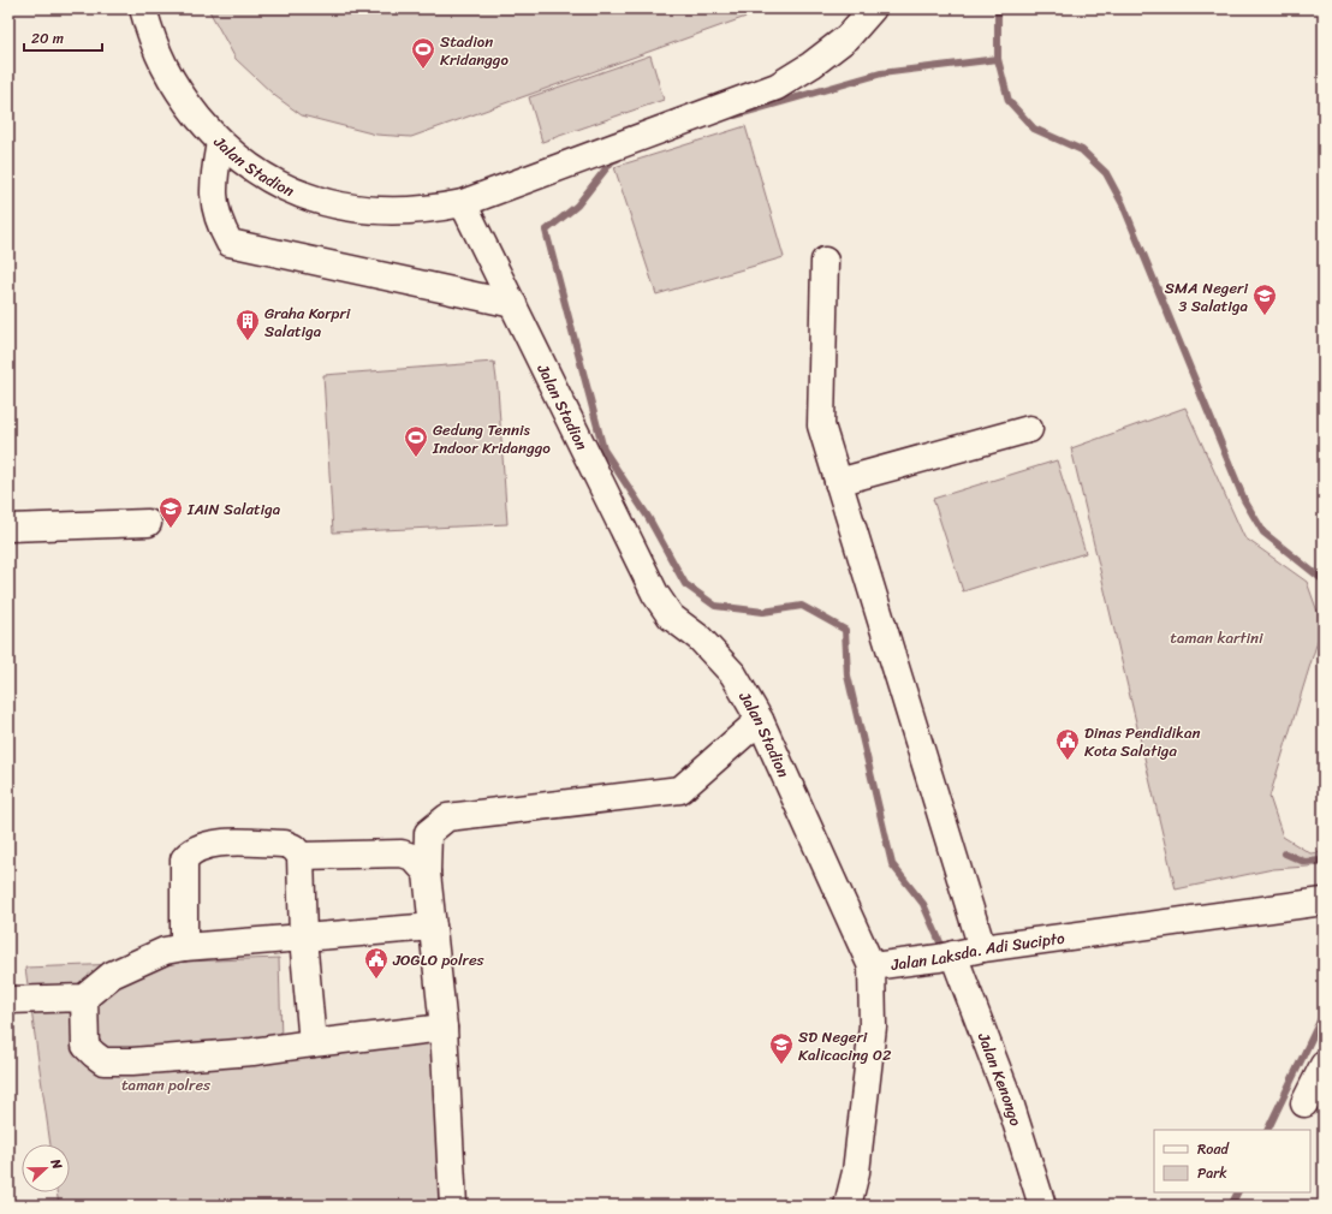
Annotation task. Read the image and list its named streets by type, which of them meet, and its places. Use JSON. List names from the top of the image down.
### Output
{
  "streets": {
    "street": ["Jalan Stadion", "Jalan Laksda. Adi Sucipto", "Jalan Kenongo"]
  },
  "crossings": [
    ["Jalan Stadion", "Jalan Laksda. Adi Sucipto"],
    ["Jalan Laksda. Adi Sucipto", "Jalan Kenongo"]
  ],
  "parks": ["taman kartini", "taman polres"],
  "places": {
    "sports": ["Stadion Kridanggo", "Gedung Tennis Indoor Kridanggo"],
    "school or university": ["SMA Negeri 3 Salatiga", "IAIN Salatiga", "SD Negeri Kalicacing 02"],
    "building": ["Graha Korpri Salatiga"],
    "public building": ["Dinas Pendidikan Kota Salatiga", "JOGLO polres"]
  },
  "legend": ["Road", "Park"],
  "scale_bar": "20 m",
  "north": "right"
}
